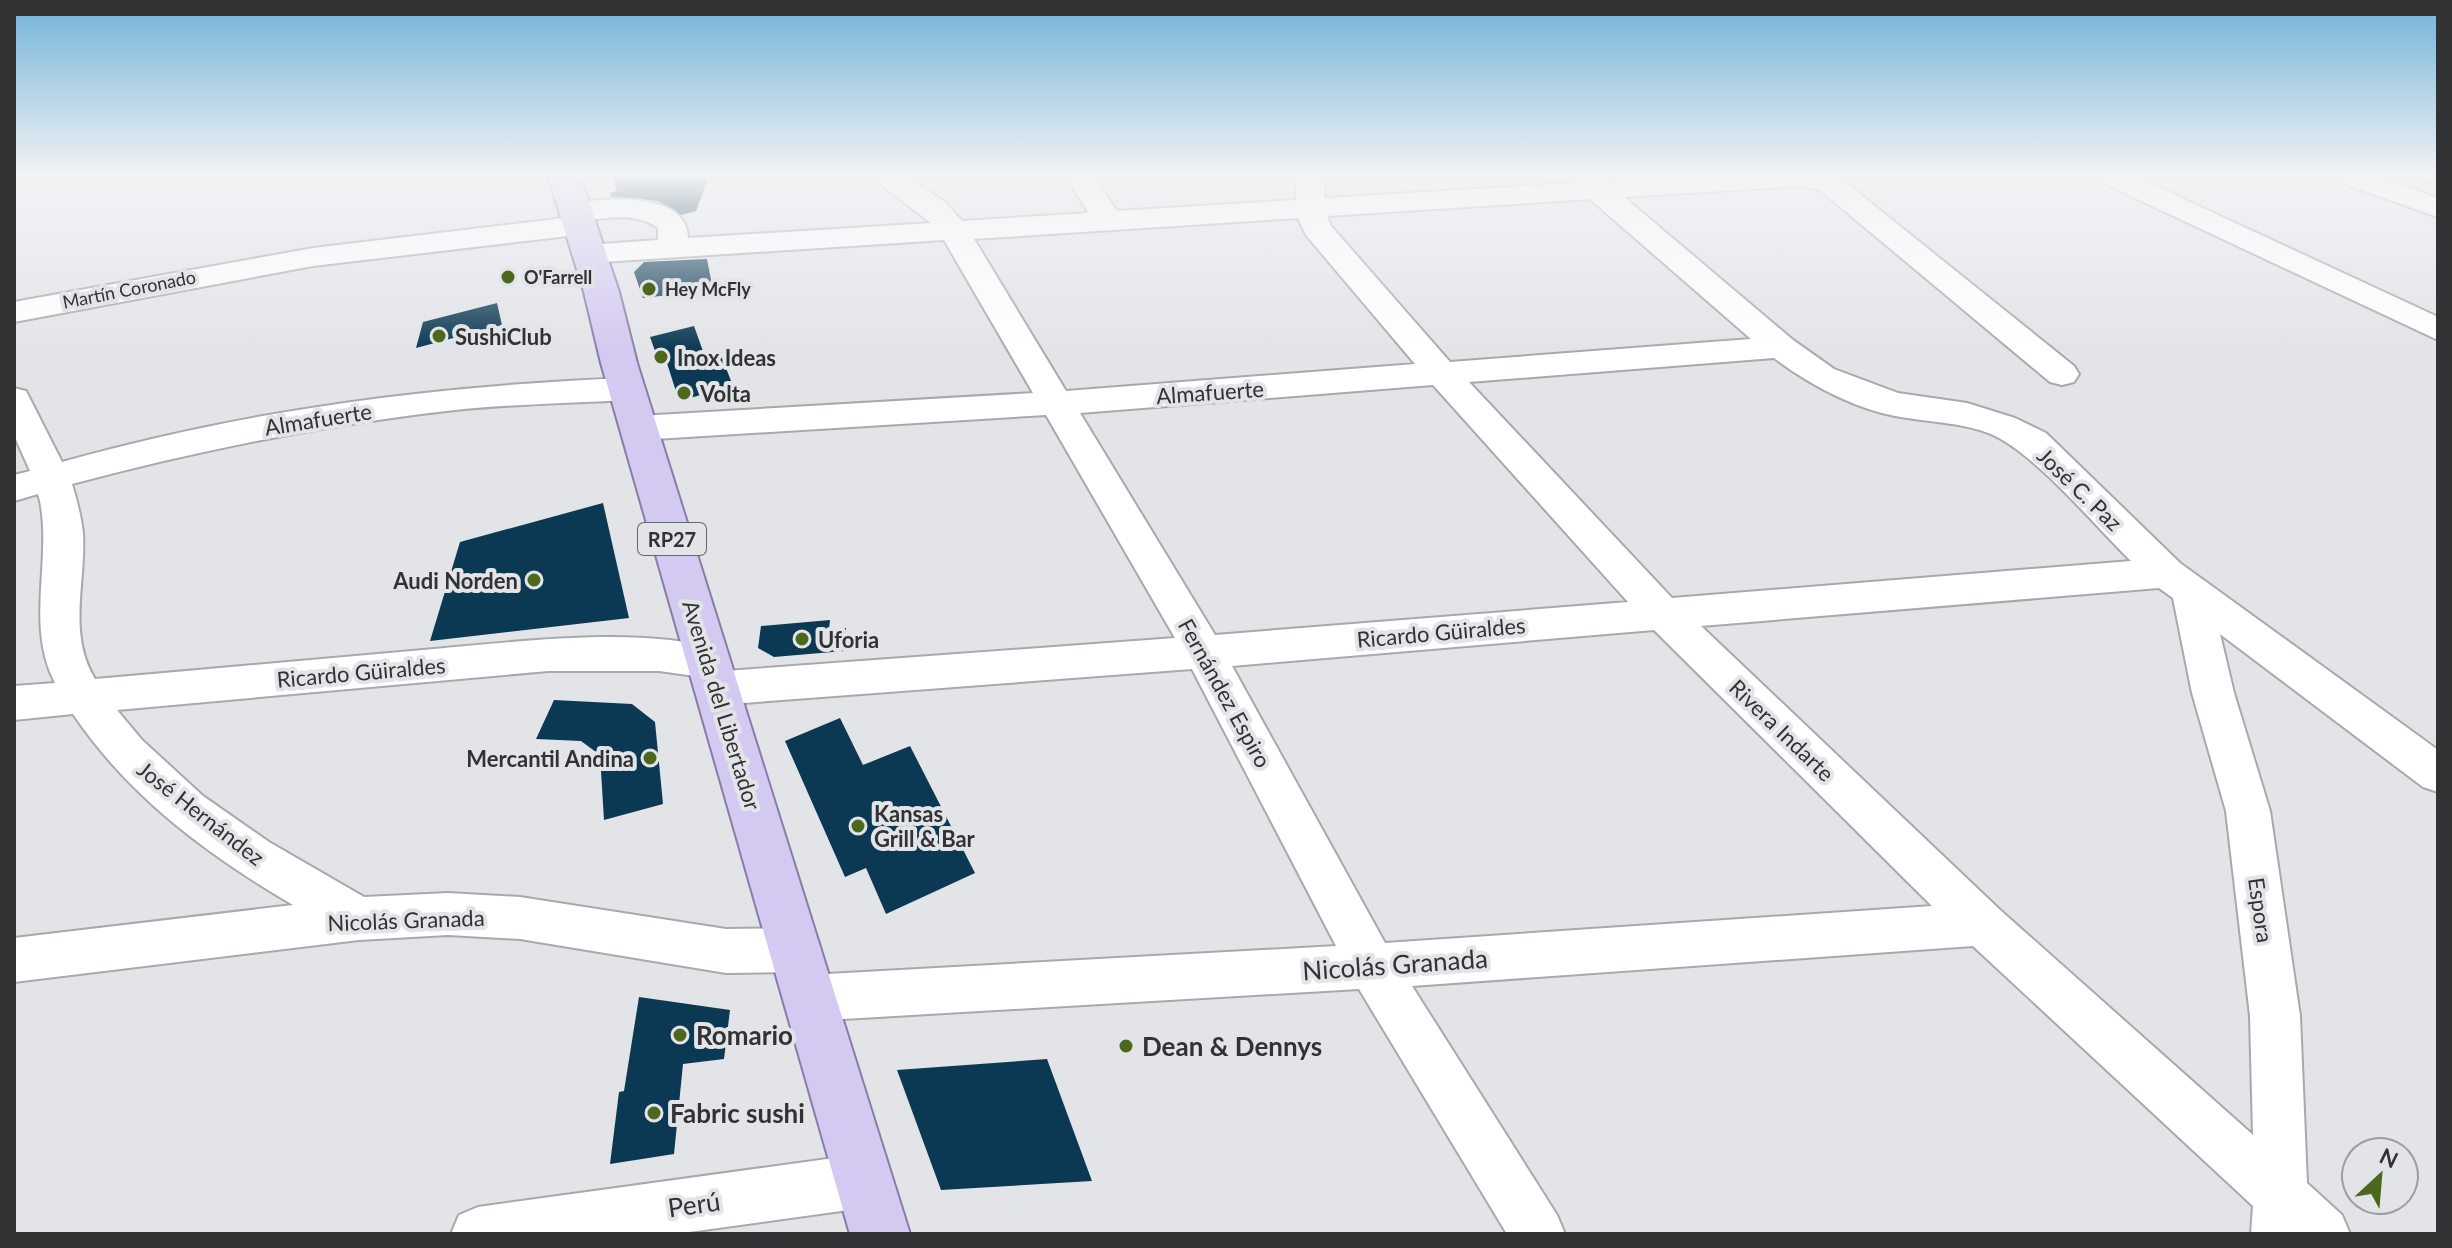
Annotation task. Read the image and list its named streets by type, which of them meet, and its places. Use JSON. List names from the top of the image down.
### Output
{
  "streets": {
    "main road": ["RP27", "Avenida del Libertador"],
    "street": [
      "Martín Coronado",
      "Almafuerte",
      "José C. Paz",
      "Ricardo Güiraldes",
      "Fernández Espiro",
      "Rivera Indarte",
      "José Hernández",
      "Espora",
      "Nicolás Granada",
      "Perú"
    ]
  },
  "crossings": [
    ["Almafuerte", "José C. Paz"],
    ["Almafuerte", "Fernández Espiro"],
    ["Almafuerte", "Avenida del Libertador"],
    ["Almafuerte", "Rivera Indarte"],
    ["Almafuerte", "José Hernández"],
    ["José C. Paz", "Ricardo Güiraldes"],
    ["José C. Paz", "Espora"],
    ["Ricardo Güiraldes", "Fernández Espiro"],
    ["Ricardo Güiraldes", "Avenida del Libertador"],
    ["Ricardo Güiraldes", "Rivera Indarte"],
    ["Ricardo Güiraldes", "José Hernández"],
    ["Ricardo Güiraldes", "Espora"],
    ["Fernández Espiro", "Nicolás Granada"],
    ["Avenida del Libertador", "Nicolás Granada"],
    ["Avenida del Libertador", "Perú"],
    ["Rivera Indarte", "Espora"],
    ["Rivera Indarte", "Nicolás Granada"],
    ["José Hernández", "Nicolás Granada"]
  ],
  "places": [
    "O'Farrell",
    "Hey McFly",
    "SushiClub",
    "Inox Ideas",
    "Volta",
    "Audi Norden",
    "Uforia",
    "Mercantil Andina",
    "Kansas Grill & Bar",
    "Romario",
    "Dean & Dennys",
    "Fabric sushi"
  ],
  "north": "top right"
}
